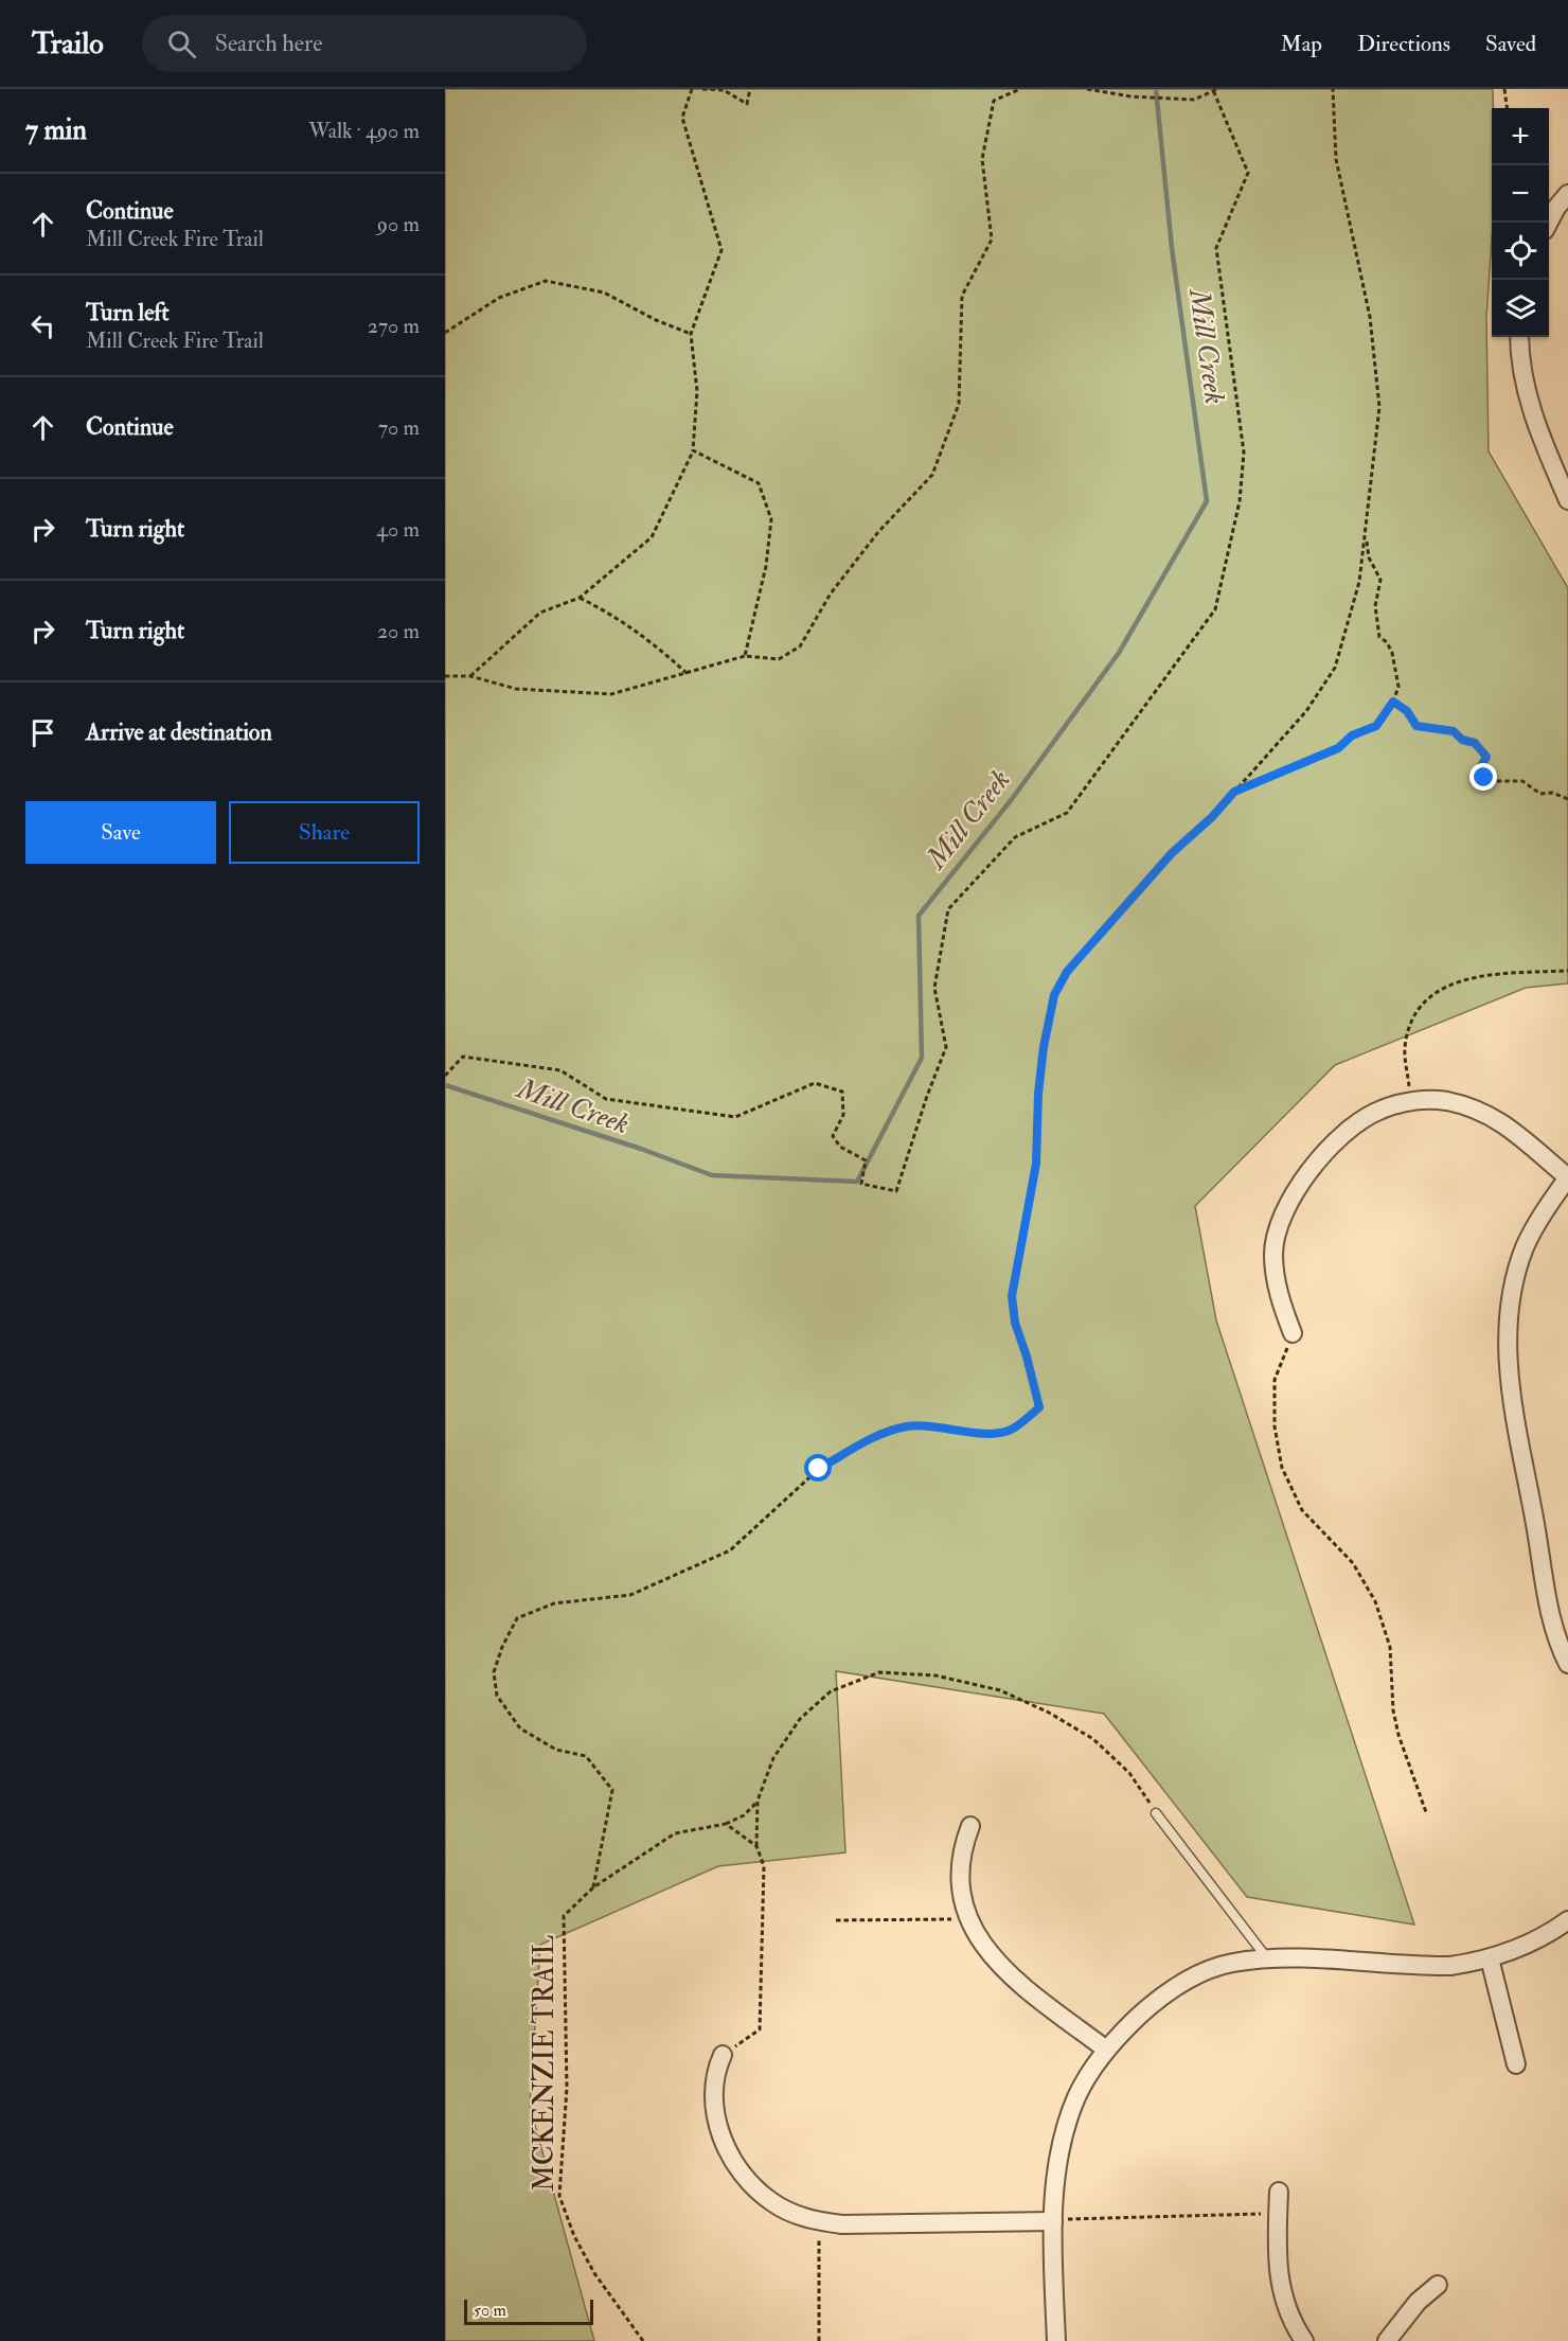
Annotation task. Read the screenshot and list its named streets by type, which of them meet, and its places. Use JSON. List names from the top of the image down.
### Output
{
  "streets": {
    "path": ["MCKENZIE TRAIL"]
  },
  "water": ["Mill Creek"],
  "scale_bar": "50 m",
  "page": {
    "header": "Trailo",
    "search": "Search here",
    "nav": ["Map", "Directions", "Saved"],
    "heading": ["7 min", "Walk · 490 m"],
    "map_buttons": ["+", "−"],
    "list": [
      ["Continue", "Mill Creek Fire Trail", "90 m"],
      ["Turn left", "Mill Creek Fire Trail", "270 m"],
      ["Continue", "70 m"],
      ["Turn right", "40 m"],
      ["Turn right", "20 m"],
      "Arrive at destination"
    ],
    "buttons": ["Save", "Share"],
    "scale": "50 m"
  }
}
